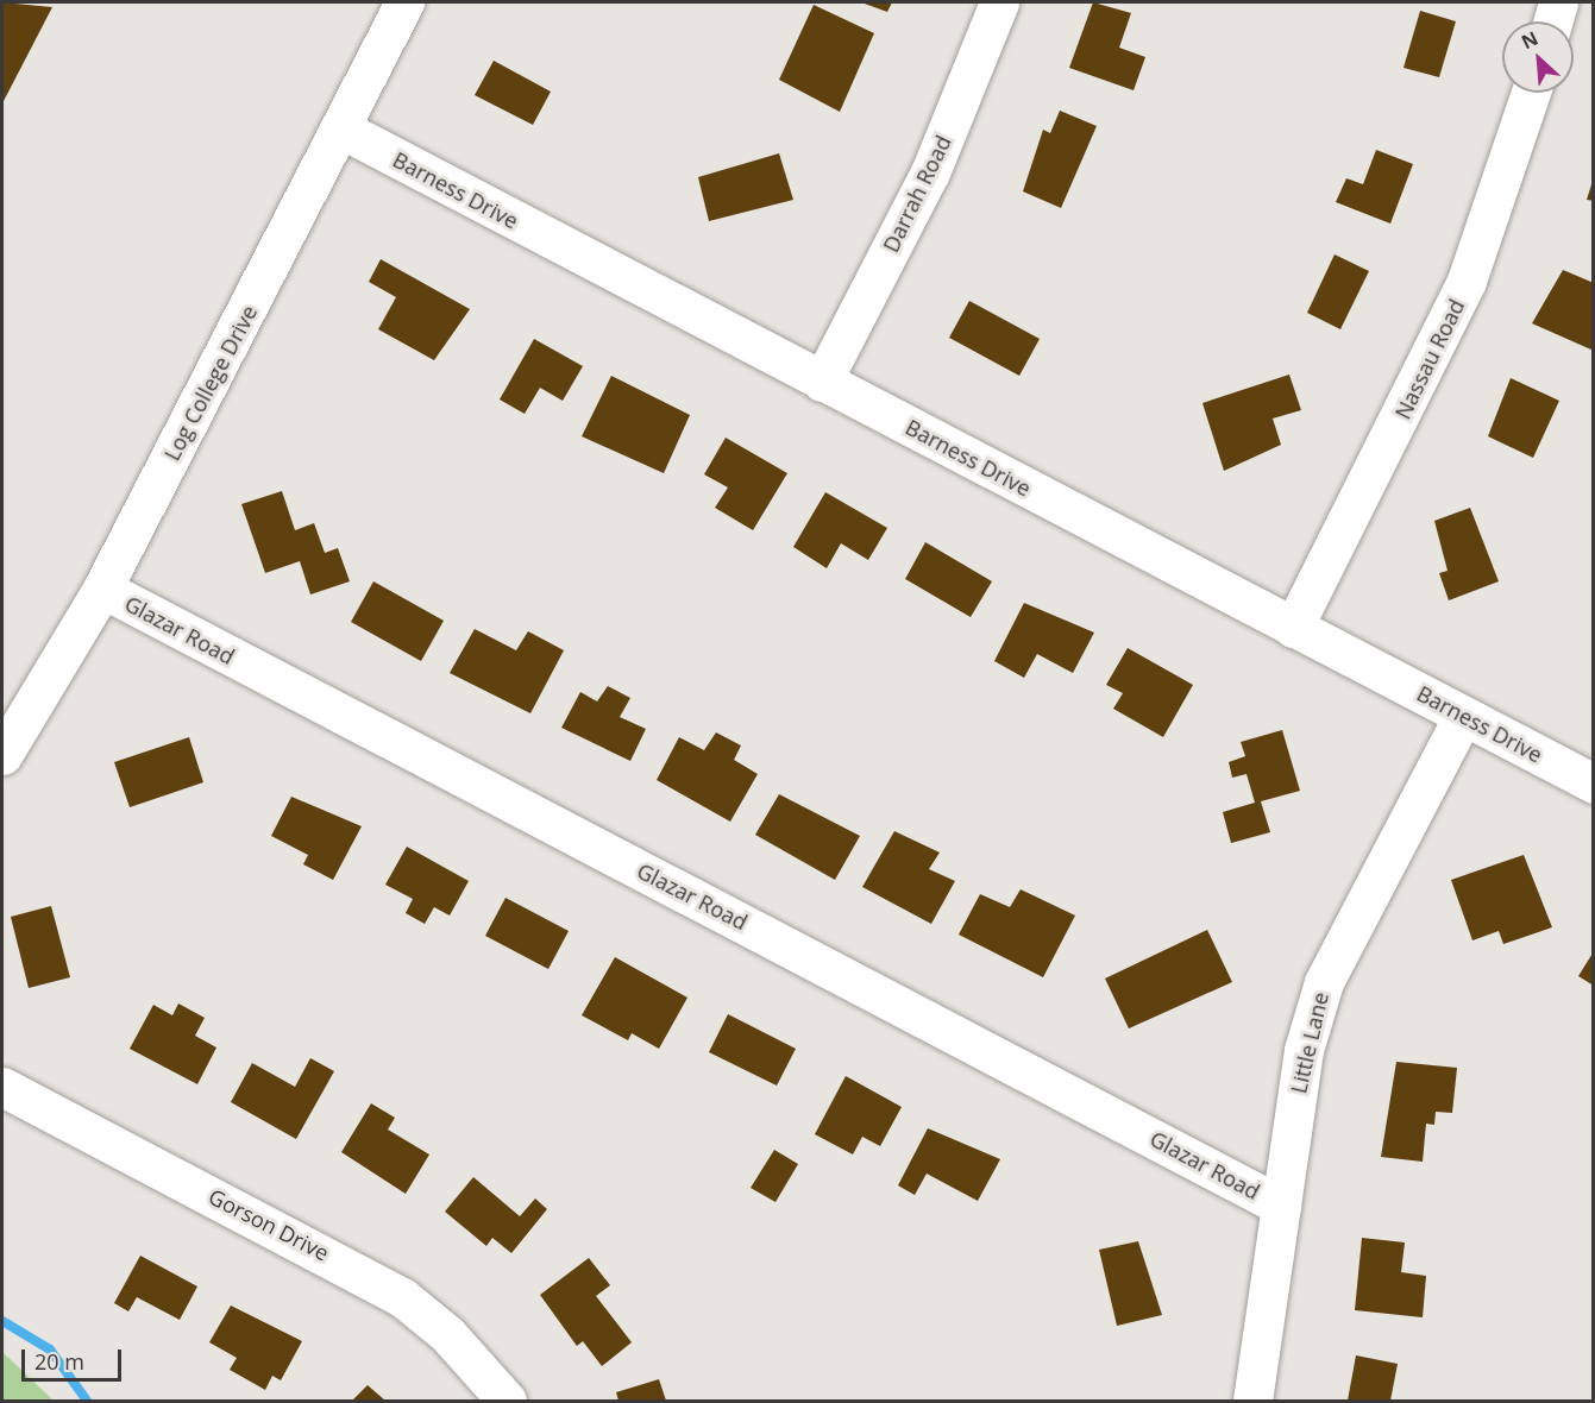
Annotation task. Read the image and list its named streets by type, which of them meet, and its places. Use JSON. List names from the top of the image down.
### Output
{
  "streets": {
    "street": [
      "Barness Drive",
      "Darrah Road",
      "Nassau Road",
      "Log College Drive",
      "Glazar Road",
      "Little Lane",
      "Gorson Drive"
    ]
  },
  "crossings": [
    ["Barness Drive", "Darrah Road"],
    ["Barness Drive", "Nassau Road"],
    ["Barness Drive", "Log College Drive"],
    ["Barness Drive", "Little Lane"],
    ["Log College Drive", "Glazar Road"],
    ["Glazar Road", "Little Lane"]
  ],
  "scale_bar": "20 m",
  "north": "top left"
}
